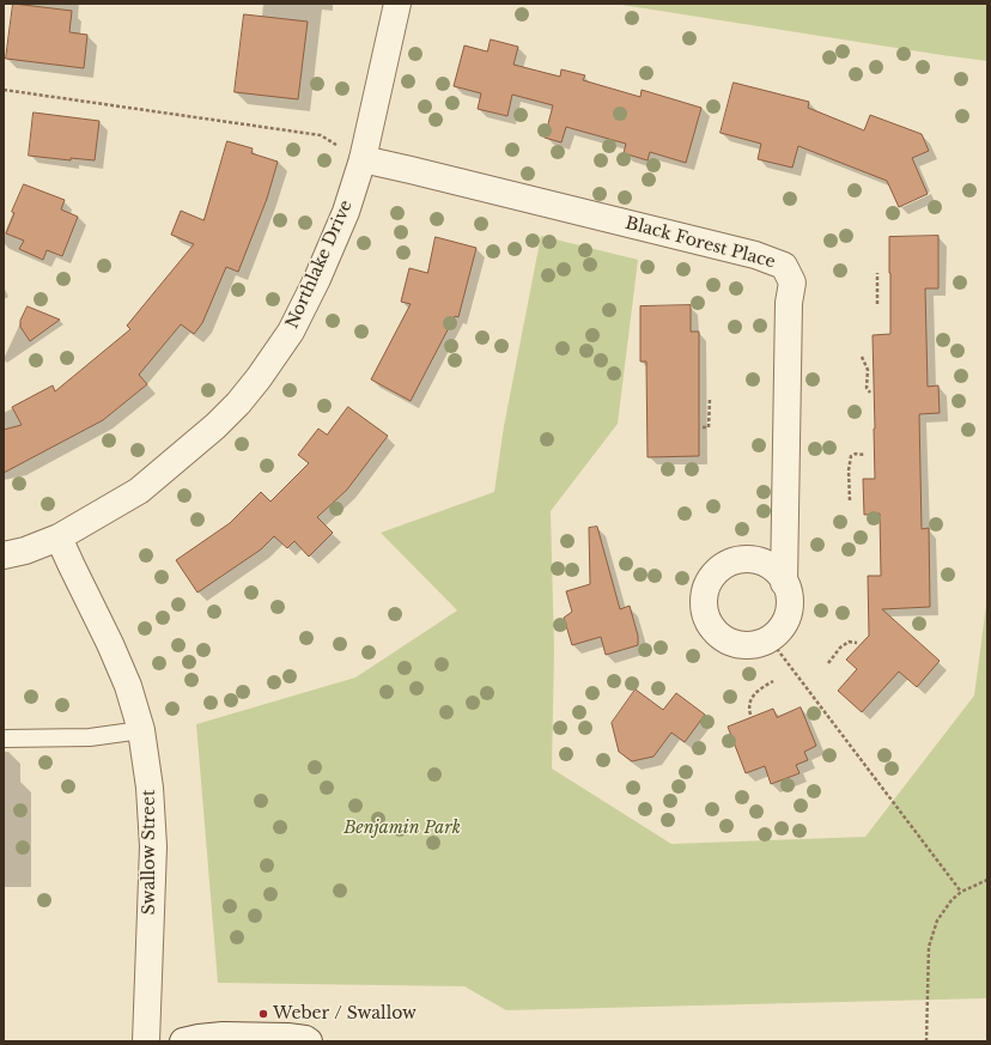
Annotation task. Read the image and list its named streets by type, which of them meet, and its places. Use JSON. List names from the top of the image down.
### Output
{
  "streets": {
    "street": ["Black Forest Place", "Northlake Drive", "Swallow Street"]
  },
  "crossings": [
    ["Black Forest Place", "Northlake Drive"],
    ["Northlake Drive", "Swallow Street"]
  ],
  "parks": ["Benjamin Park"],
  "places": ["Weber / Swallow"]
}
